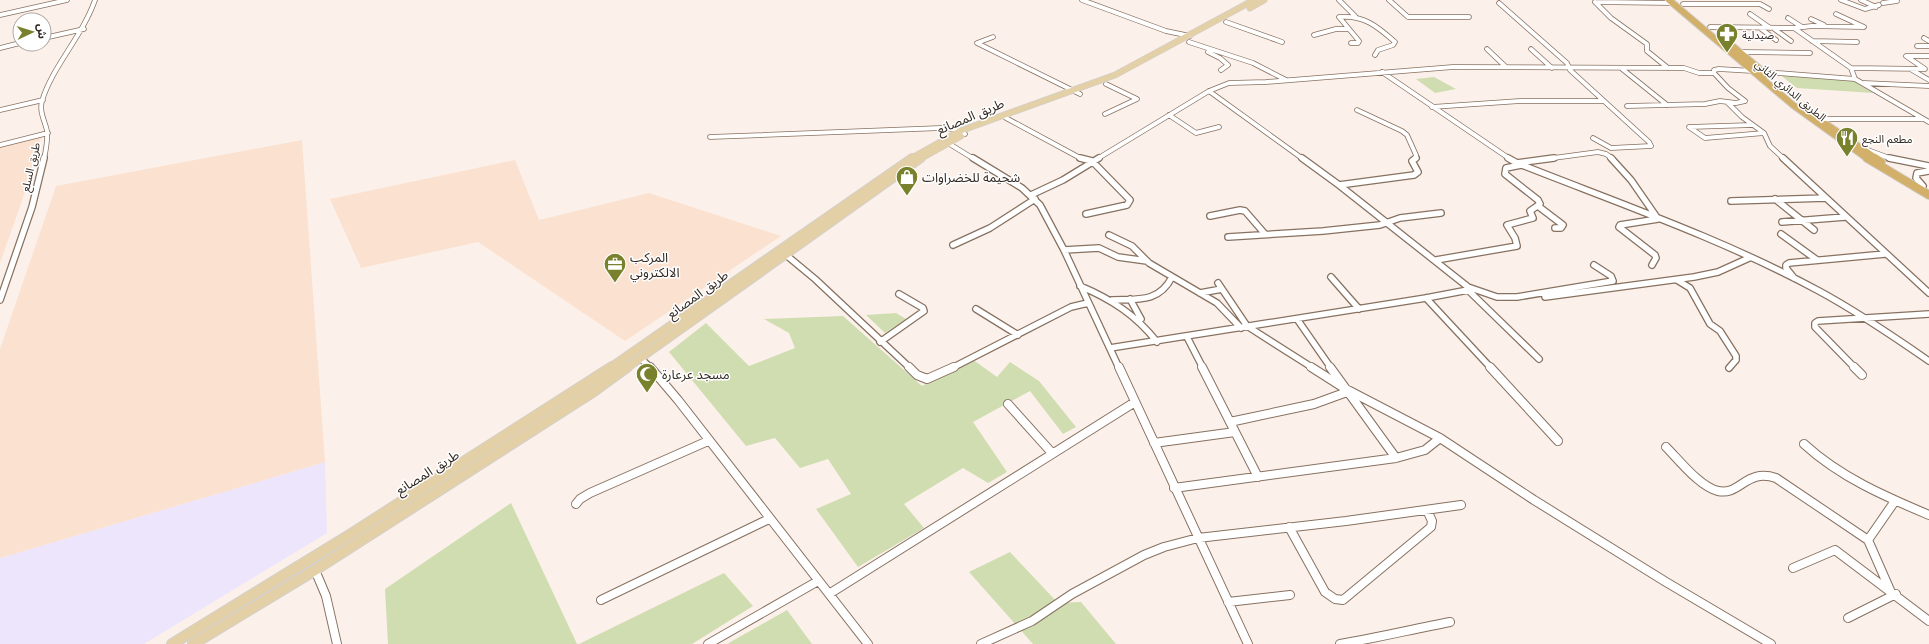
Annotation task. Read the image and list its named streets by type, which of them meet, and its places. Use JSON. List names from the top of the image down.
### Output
{
  "streets": {
    "highway": ["الطريق الدائري الثاني"],
    "main road": ["طريق المصانع"],
    "street": ["طريق السلع"]
  },
  "places": {
    "pharmacy": ["صيدلية"],
    "restaurant": ["مطعم النجع"],
    "shop": ["شحيمة للخضراوات"],
    "office": ["المركب الالكتروني"],
    "mosque": ["مسجد عرعارة"]
  },
  "north": "right"
}
